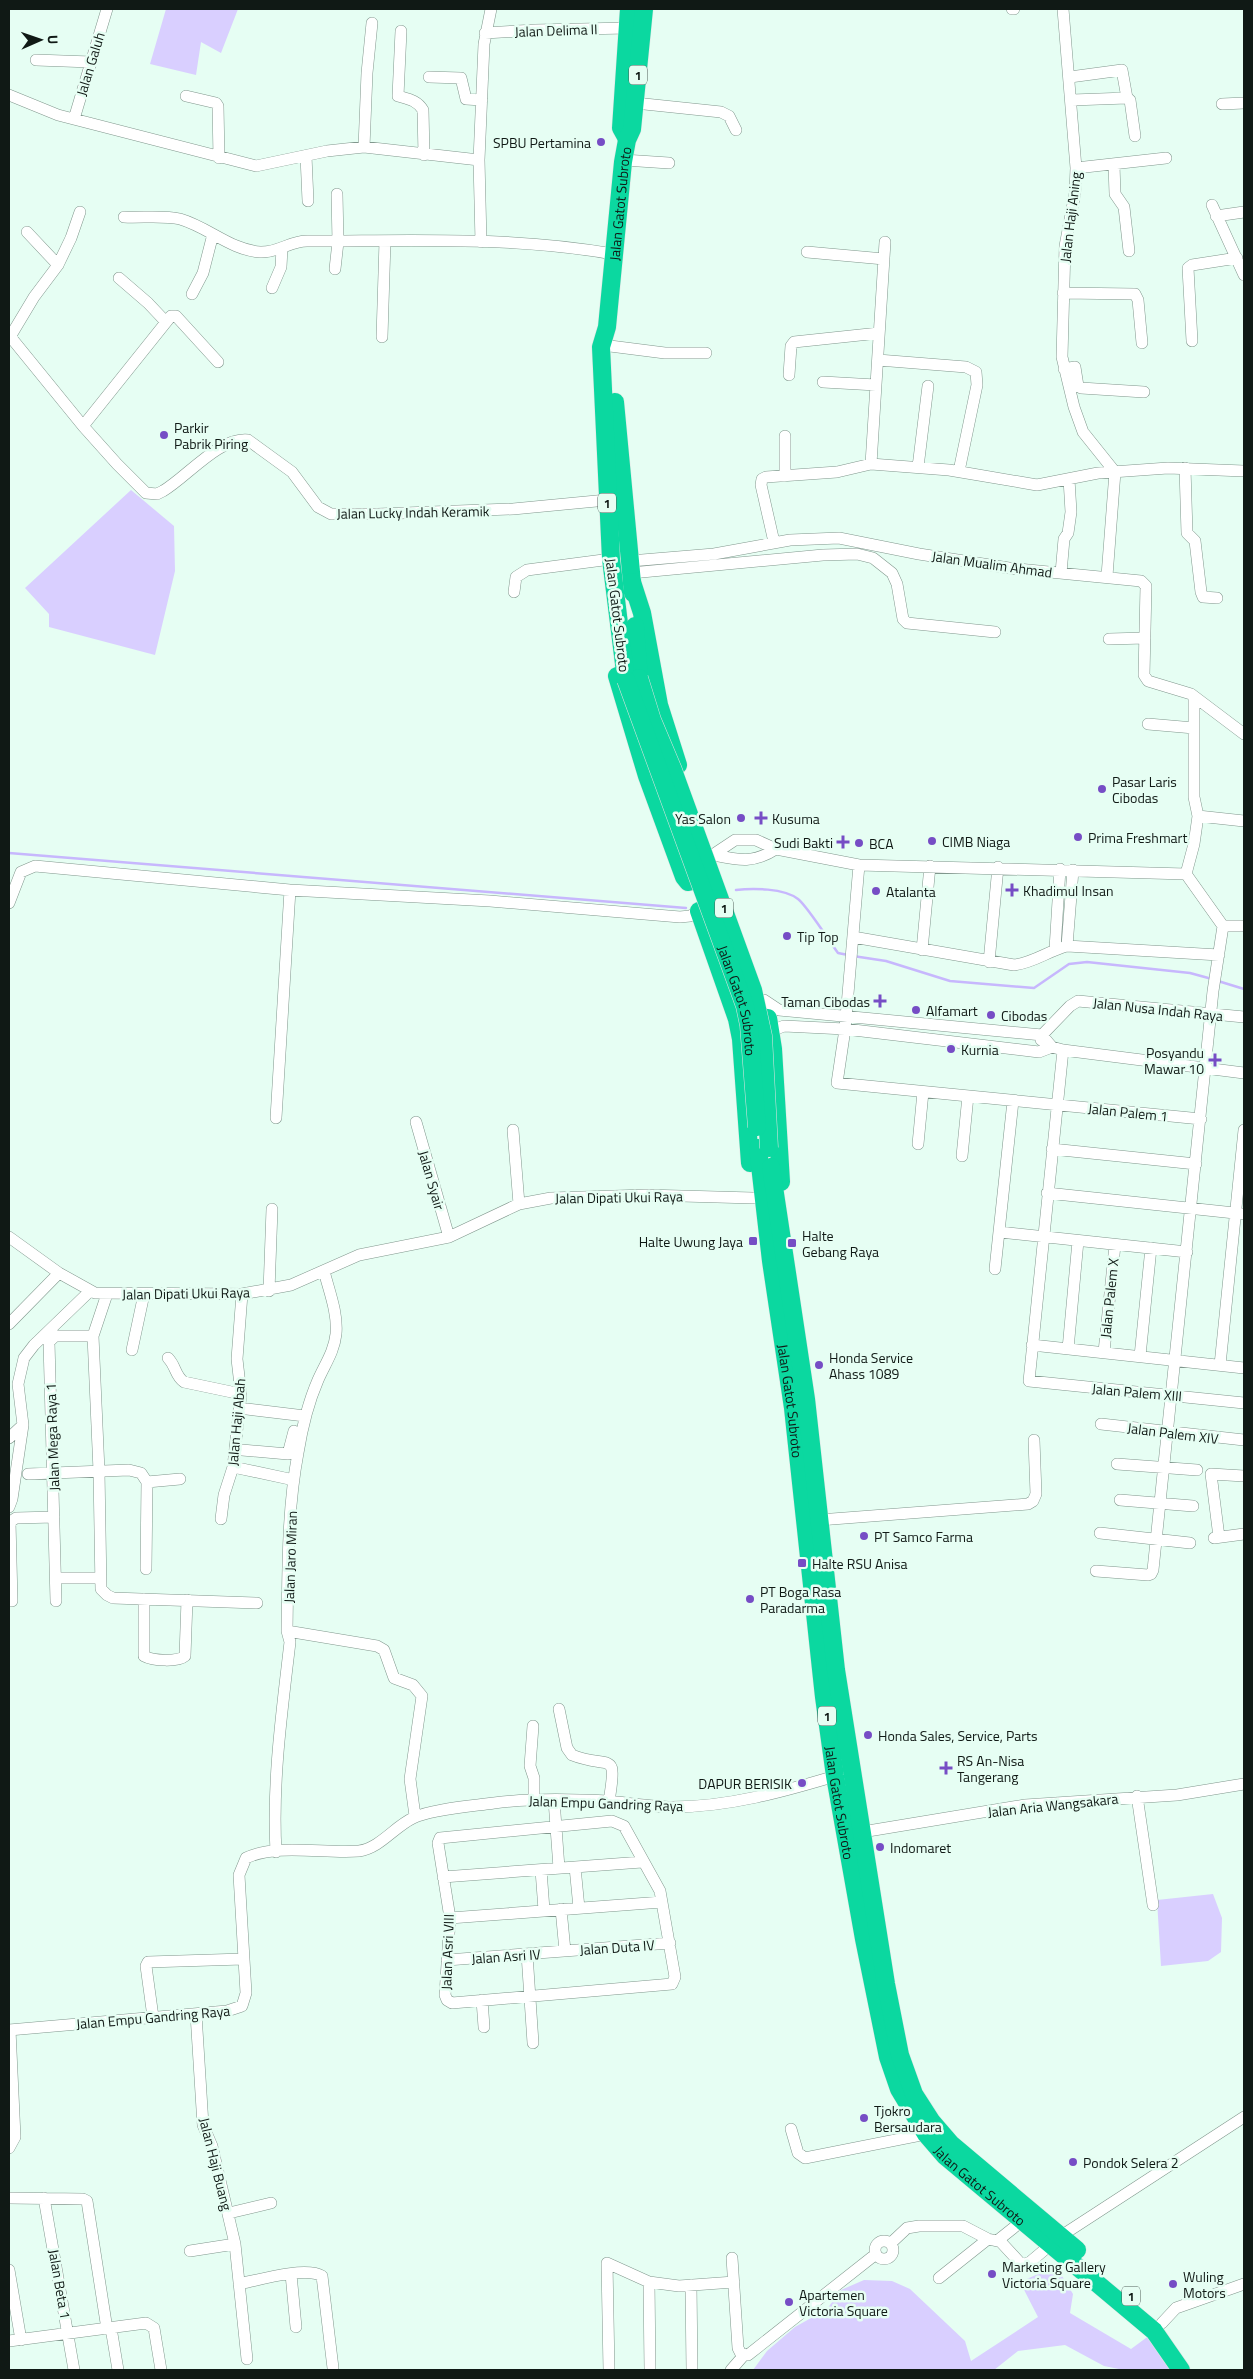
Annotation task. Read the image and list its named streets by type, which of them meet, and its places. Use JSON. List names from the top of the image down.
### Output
{
  "streets": {
    "highway": ["1", "Jalan Gatot Subroto"],
    "street": [
      "Jalan Delima II",
      "Jalan Galuh",
      "Jalan Haji Aning",
      "Jalan Lucky Indah Keramik",
      "Jalan Mualim Ahmad",
      "Jalan Nusa Indah Raya",
      "Jalan Palem 1",
      "Jalan Syair",
      "Jalan Dipati Ukui Raya",
      "Jalan Palem X",
      "Jalan Palem XIII",
      "Jalan Haji Abah",
      "Jalan Palem XIV",
      "Jalan Mega Raya 1",
      "Jalan Jaro Miran",
      "Jalan Empu Gandring Raya",
      "Jalan Aria Wangsakara",
      "Jalan Duta IV",
      "Jalan Asri VIII",
      "Jalan Asri IV",
      "Jalan Haji Buang",
      "Jalan Beta 1"
    ]
  },
  "crossings": [
    ["Jalan Delima II", "Jalan Gatot Subroto"],
    ["Jalan Gatot Subroto", "Jalan Lucky Indah Keramik"],
    ["Jalan Gatot Subroto", "Jalan Mualim Ahmad"],
    ["Jalan Gatot Subroto", "Jalan Empu Gandring Raya"],
    ["Jalan Gatot Subroto", "Jalan Aria Wangsakara"],
    ["Jalan Syair", "Jalan Dipati Ukui Raya"],
    ["Jalan Dipati Ukui Raya", "Jalan Haji Abah"],
    ["Jalan Dipati Ukui Raya", "Jalan Jaro Miran"],
    ["Jalan Jaro Miran", "Jalan Empu Gandring Raya"],
    ["Jalan Empu Gandring Raya", "Jalan Haji Buang"],
    ["Jalan Duta IV", "Jalan Asri IV"],
    ["Jalan Asri VIII", "Jalan Asri IV"]
  ],
  "places": {
    "other": [
      "SPBU Pertamina",
      "Parkir Pabrik Piring",
      "Pasar Laris Cibodas",
      "Yas Salon",
      "Prima Freshmart",
      "CIMB Niaga",
      "BCA",
      "Atalanta",
      "Tip Top",
      "Alfamart",
      "Cibodas",
      "Kurnia",
      "Honda Service Ahass 1089",
      "PT Samco Farma",
      "PT Boga Rasa Paradarma",
      "Honda Sales, Service, Parts",
      "DAPUR BERISIK",
      "Indomaret",
      "Tjokro Bersaudara",
      "Pondok Selera 2",
      "Marketing Gallery Victoria Square",
      "Wuling Motors",
      "Apartemen Victoria Square"
    ],
    "health": [
      "Kusuma",
      "Sudi Bakti",
      "Khadimul Insan",
      "Taman Cibodas",
      "Posyandu Mawar 10",
      "RS An-Nisa Tangerang"
    ],
    "transit": ["Halte Uwung Jaya", "Halte Gebang Raya", "Halte RSU Anisa"]
  },
  "north": "right"
}
